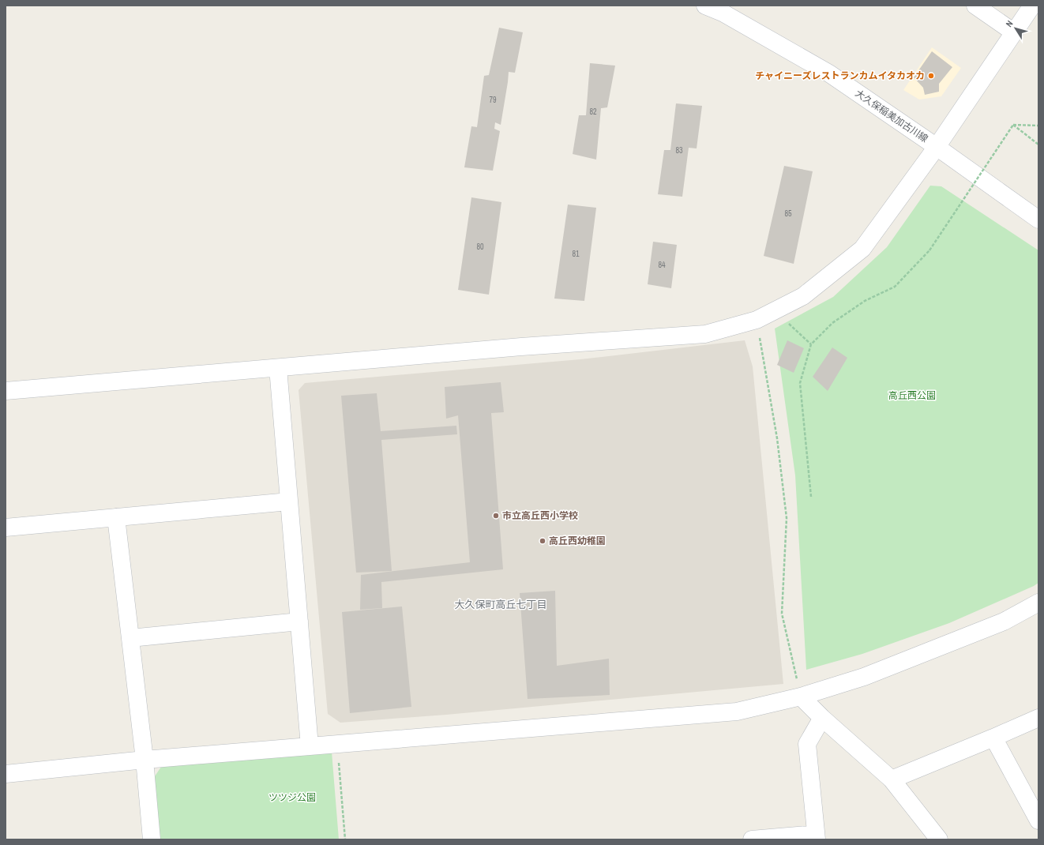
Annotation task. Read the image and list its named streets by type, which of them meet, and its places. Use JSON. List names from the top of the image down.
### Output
{
  "streets": {
    "street": ["大久保稲美加古川線"]
  },
  "districts": ["大久保町高丘七丁目"],
  "parks": ["高丘西公園", "ツツジ公園"],
  "places": ["チャイニーズレストランカムイタカオカ", "市立高丘西小学校", "高丘西幼稚園"],
  "house_numbers": [
    "79",
    "82",
    "83",
    "85",
    "80",
    "81",
    "84"
  ],
  "north": "top left"
}
